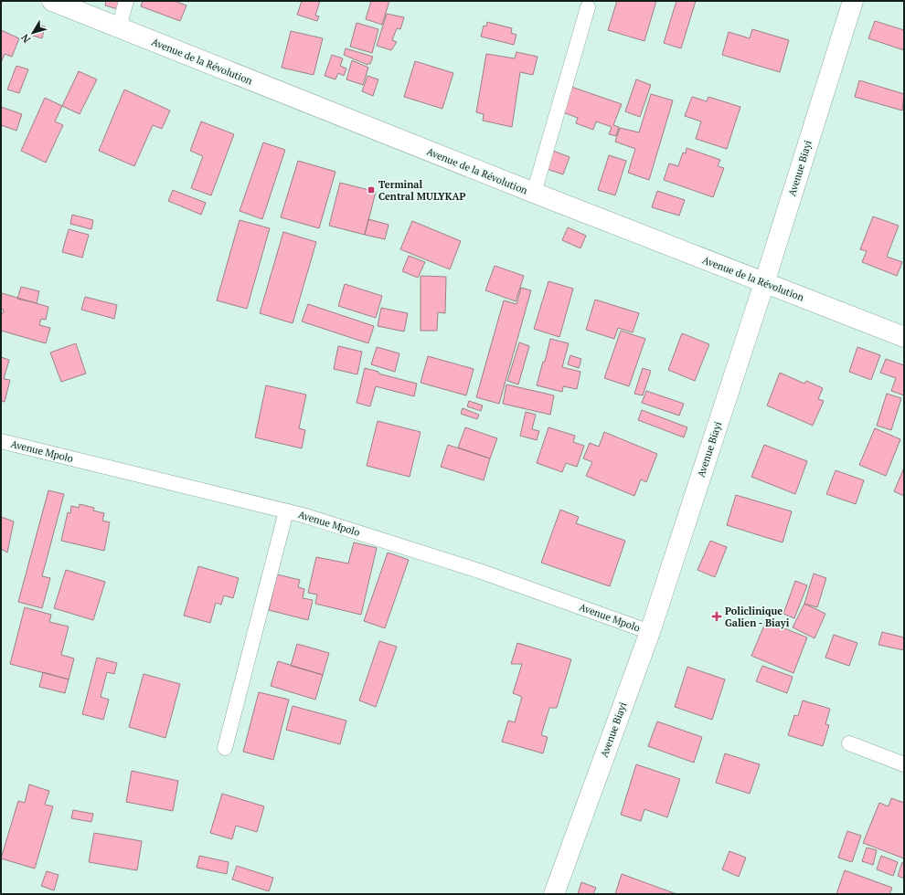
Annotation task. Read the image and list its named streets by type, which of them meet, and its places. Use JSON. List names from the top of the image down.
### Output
{
  "streets": {
    "street": ["Avenue de la Révolution", "Avenue Biayi", "Avenue Mpolo"]
  },
  "crossings": [
    ["Avenue de la Révolution", "Avenue Biayi"],
    ["Avenue Biayi", "Avenue Mpolo"]
  ],
  "places": {
    "transit": ["Terminal Central MULYKAP"],
    "health": ["Policlinique Galien - Biayi"]
  },
  "north": "bottom left"
}
